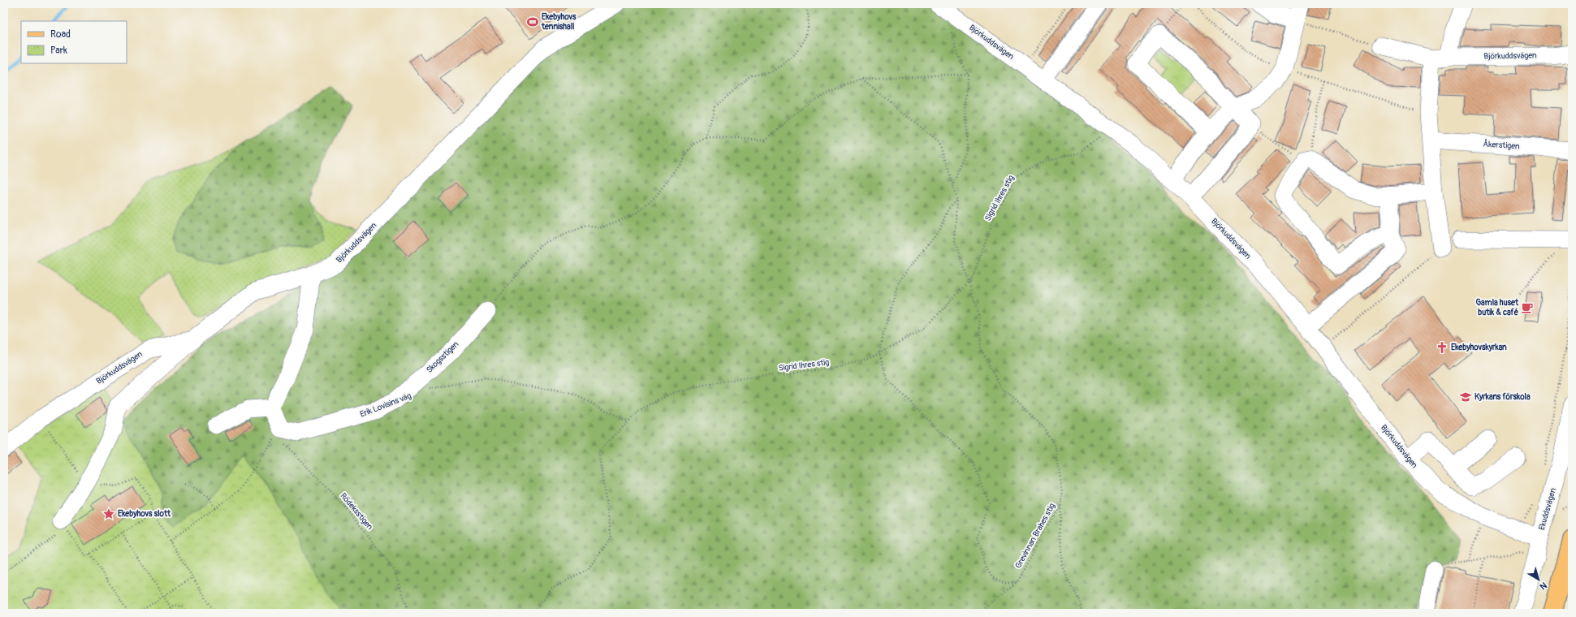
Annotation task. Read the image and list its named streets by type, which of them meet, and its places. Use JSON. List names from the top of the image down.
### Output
{
  "streets": {
    "street": [
      "Björkuddsvägen",
      "Åkerstigen",
      "Skogsstigen",
      "Erik Lovisins väg",
      "Ekuddsvägen"
    ],
    "path": ["Sigrid Ihres stig", "Rödeksstigen", "Grevinnan Brahes stig"]
  },
  "crossings": [
    ["Björkuddsvägen", "Sigrid Ihres stig"],
    ["Björkuddsvägen", "Ekuddsvägen"],
    ["Sigrid Ihres stig", "Grevinnan Brahes stig"],
    ["Skogsstigen", "Erik Lovisins väg"],
    ["Erik Lovisins väg", "Rödeksstigen"]
  ],
  "places": {
    "sports": ["Ekebyhovs tennishall"],
    "cafe": ["Gamla huset butik & café"],
    "church": ["Ekebyhovskyrkan"],
    "school or university": ["Kyrkans förskola"],
    "place": ["Ekebyhovs slott"]
  },
  "legend": ["Road", "Park"],
  "north": "bottom right"
}
